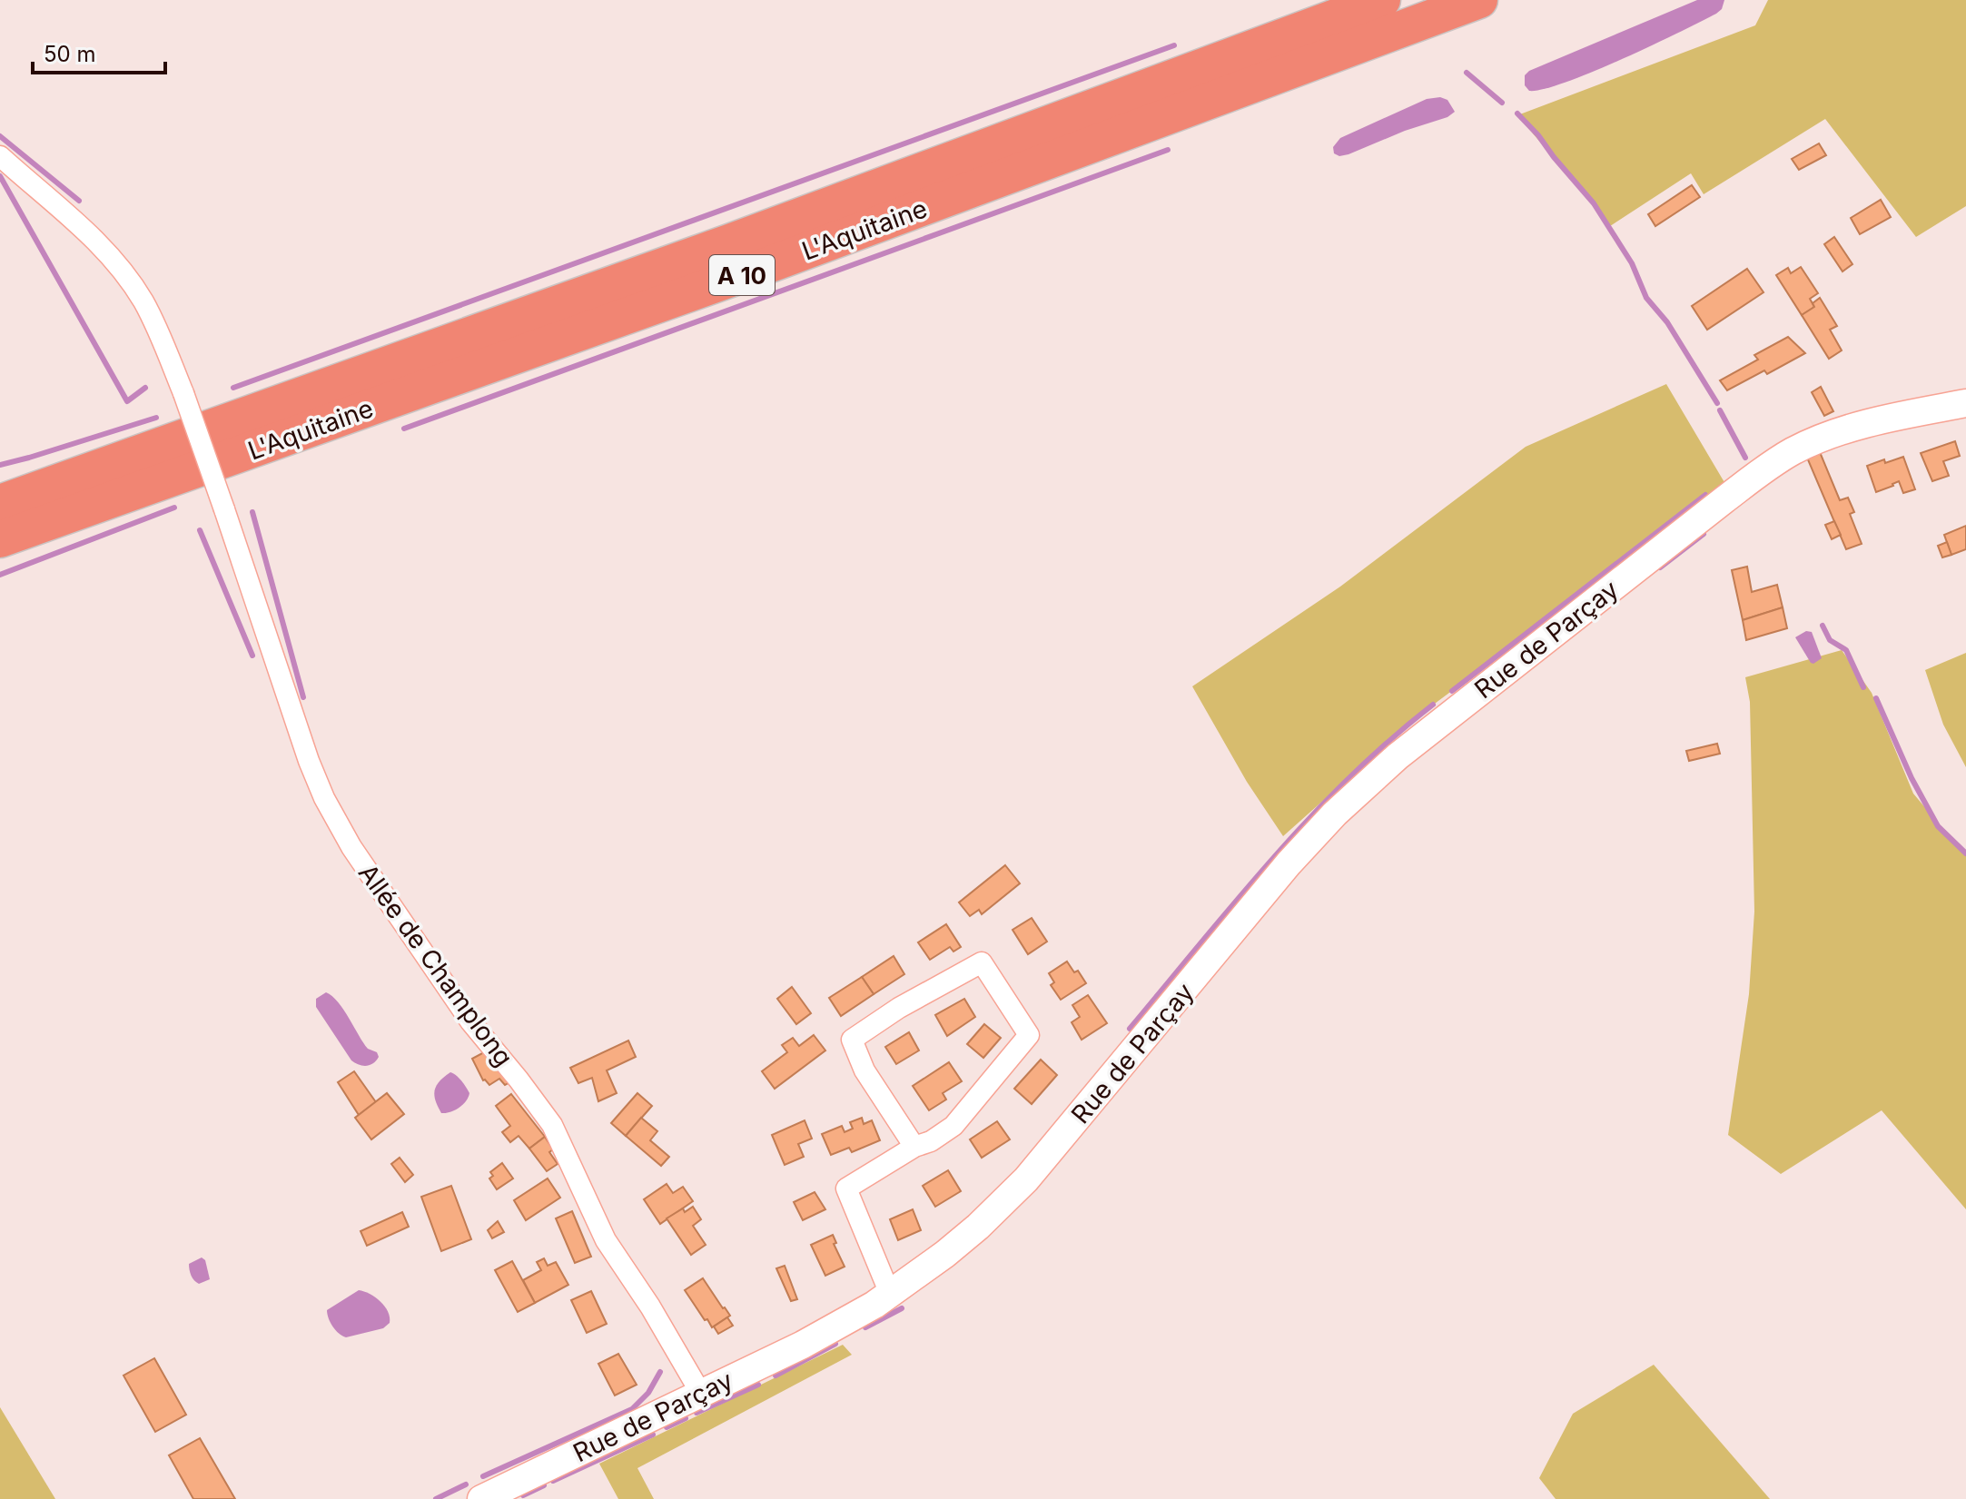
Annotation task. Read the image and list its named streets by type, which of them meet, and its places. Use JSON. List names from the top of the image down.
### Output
{
  "streets": {
    "highway": ["L'Aquitaine", "A 10"],
    "street": ["Rue de Parçay", "Allée de Champlong"]
  },
  "crossings": [
    ["Rue de Parçay", "Allée de Champlong"]
  ],
  "scale_bar": "50 m"
}
